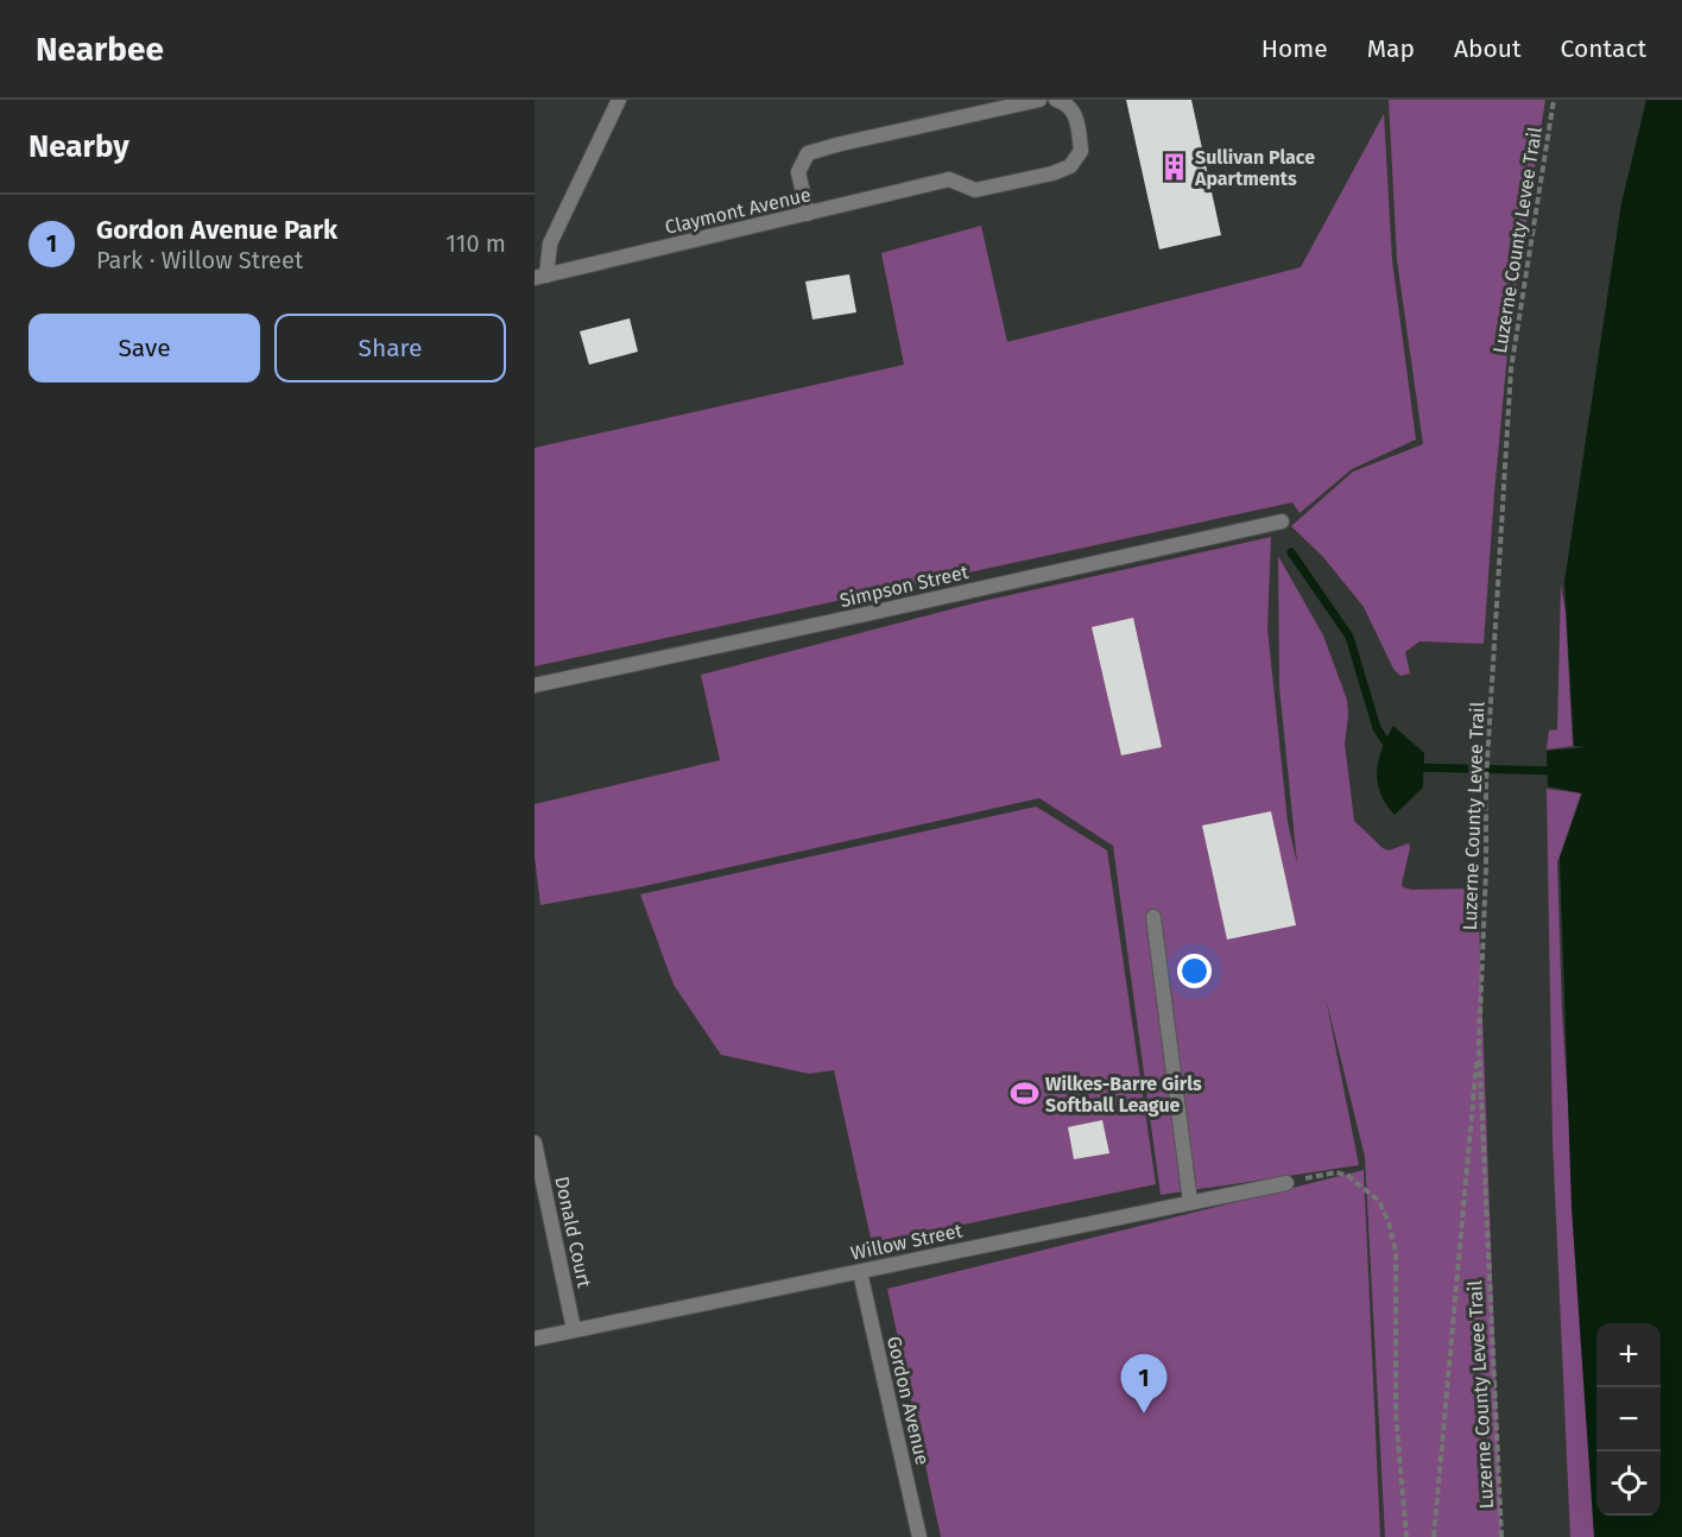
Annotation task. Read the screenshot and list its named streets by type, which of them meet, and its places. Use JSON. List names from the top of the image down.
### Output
{
  "streets": {
    "street": [
      "Claymont Avenue",
      "Simpson Street",
      "Donald Court",
      "Willow Street",
      "Gordon Avenue"
    ],
    "path": ["Luzerne County Levee Trail"]
  },
  "crossings": [
    ["Donald Court", "Willow Street"],
    ["Willow Street", "Gordon Avenue"]
  ],
  "places": {
    "building": ["Sullivan Place Apartments"],
    "sports": ["Wilkes-Barre Girls Softball League"]
  },
  "page": {
    "header": "Nearbee",
    "nav": [
      "Home",
      "Map",
      "About",
      "Contact"
    ],
    "heading": "Nearby",
    "list": [
      {
        "mark": "1",
        "name": "Gordon Avenue Park",
        "note": "Park · Willow Street",
        "value": "110 m"
      }
    ],
    "buttons": ["Save", "Share"],
    "map_buttons": ["+", "−"],
    "pins": "1"
  }
}
